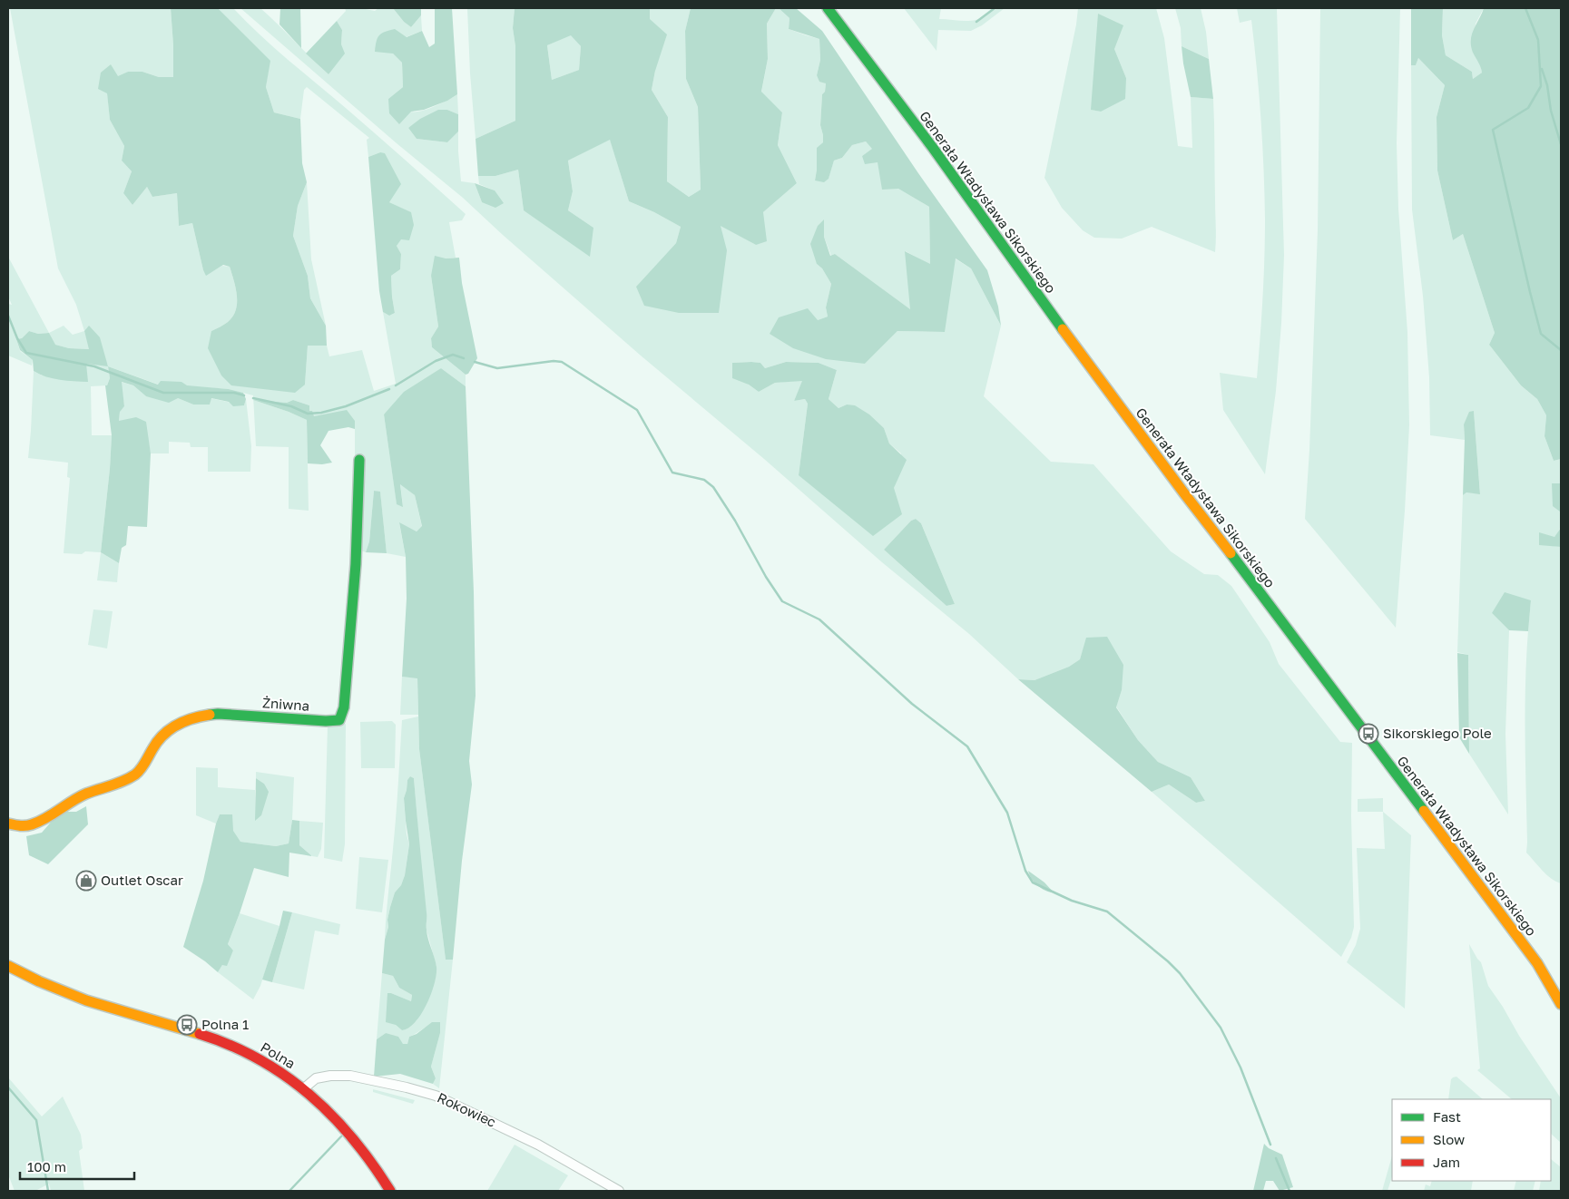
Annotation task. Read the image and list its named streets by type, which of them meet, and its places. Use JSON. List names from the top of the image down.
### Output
{
  "streets": {
    "street": [
      "Generała Władysława Sikorskiego",
      "Żniwna",
      "Polna",
      "Rokowiec"
    ]
  },
  "crossings": [
    ["Polna", "Rokowiec"]
  ],
  "places": {
    "bus stop": ["Sikorskiego Pole", "Polna 1"],
    "shop": ["Outlet Oscar"]
  },
  "legend": ["Fast", "Slow", "Jam"],
  "scale_bar": "100 m"
}
